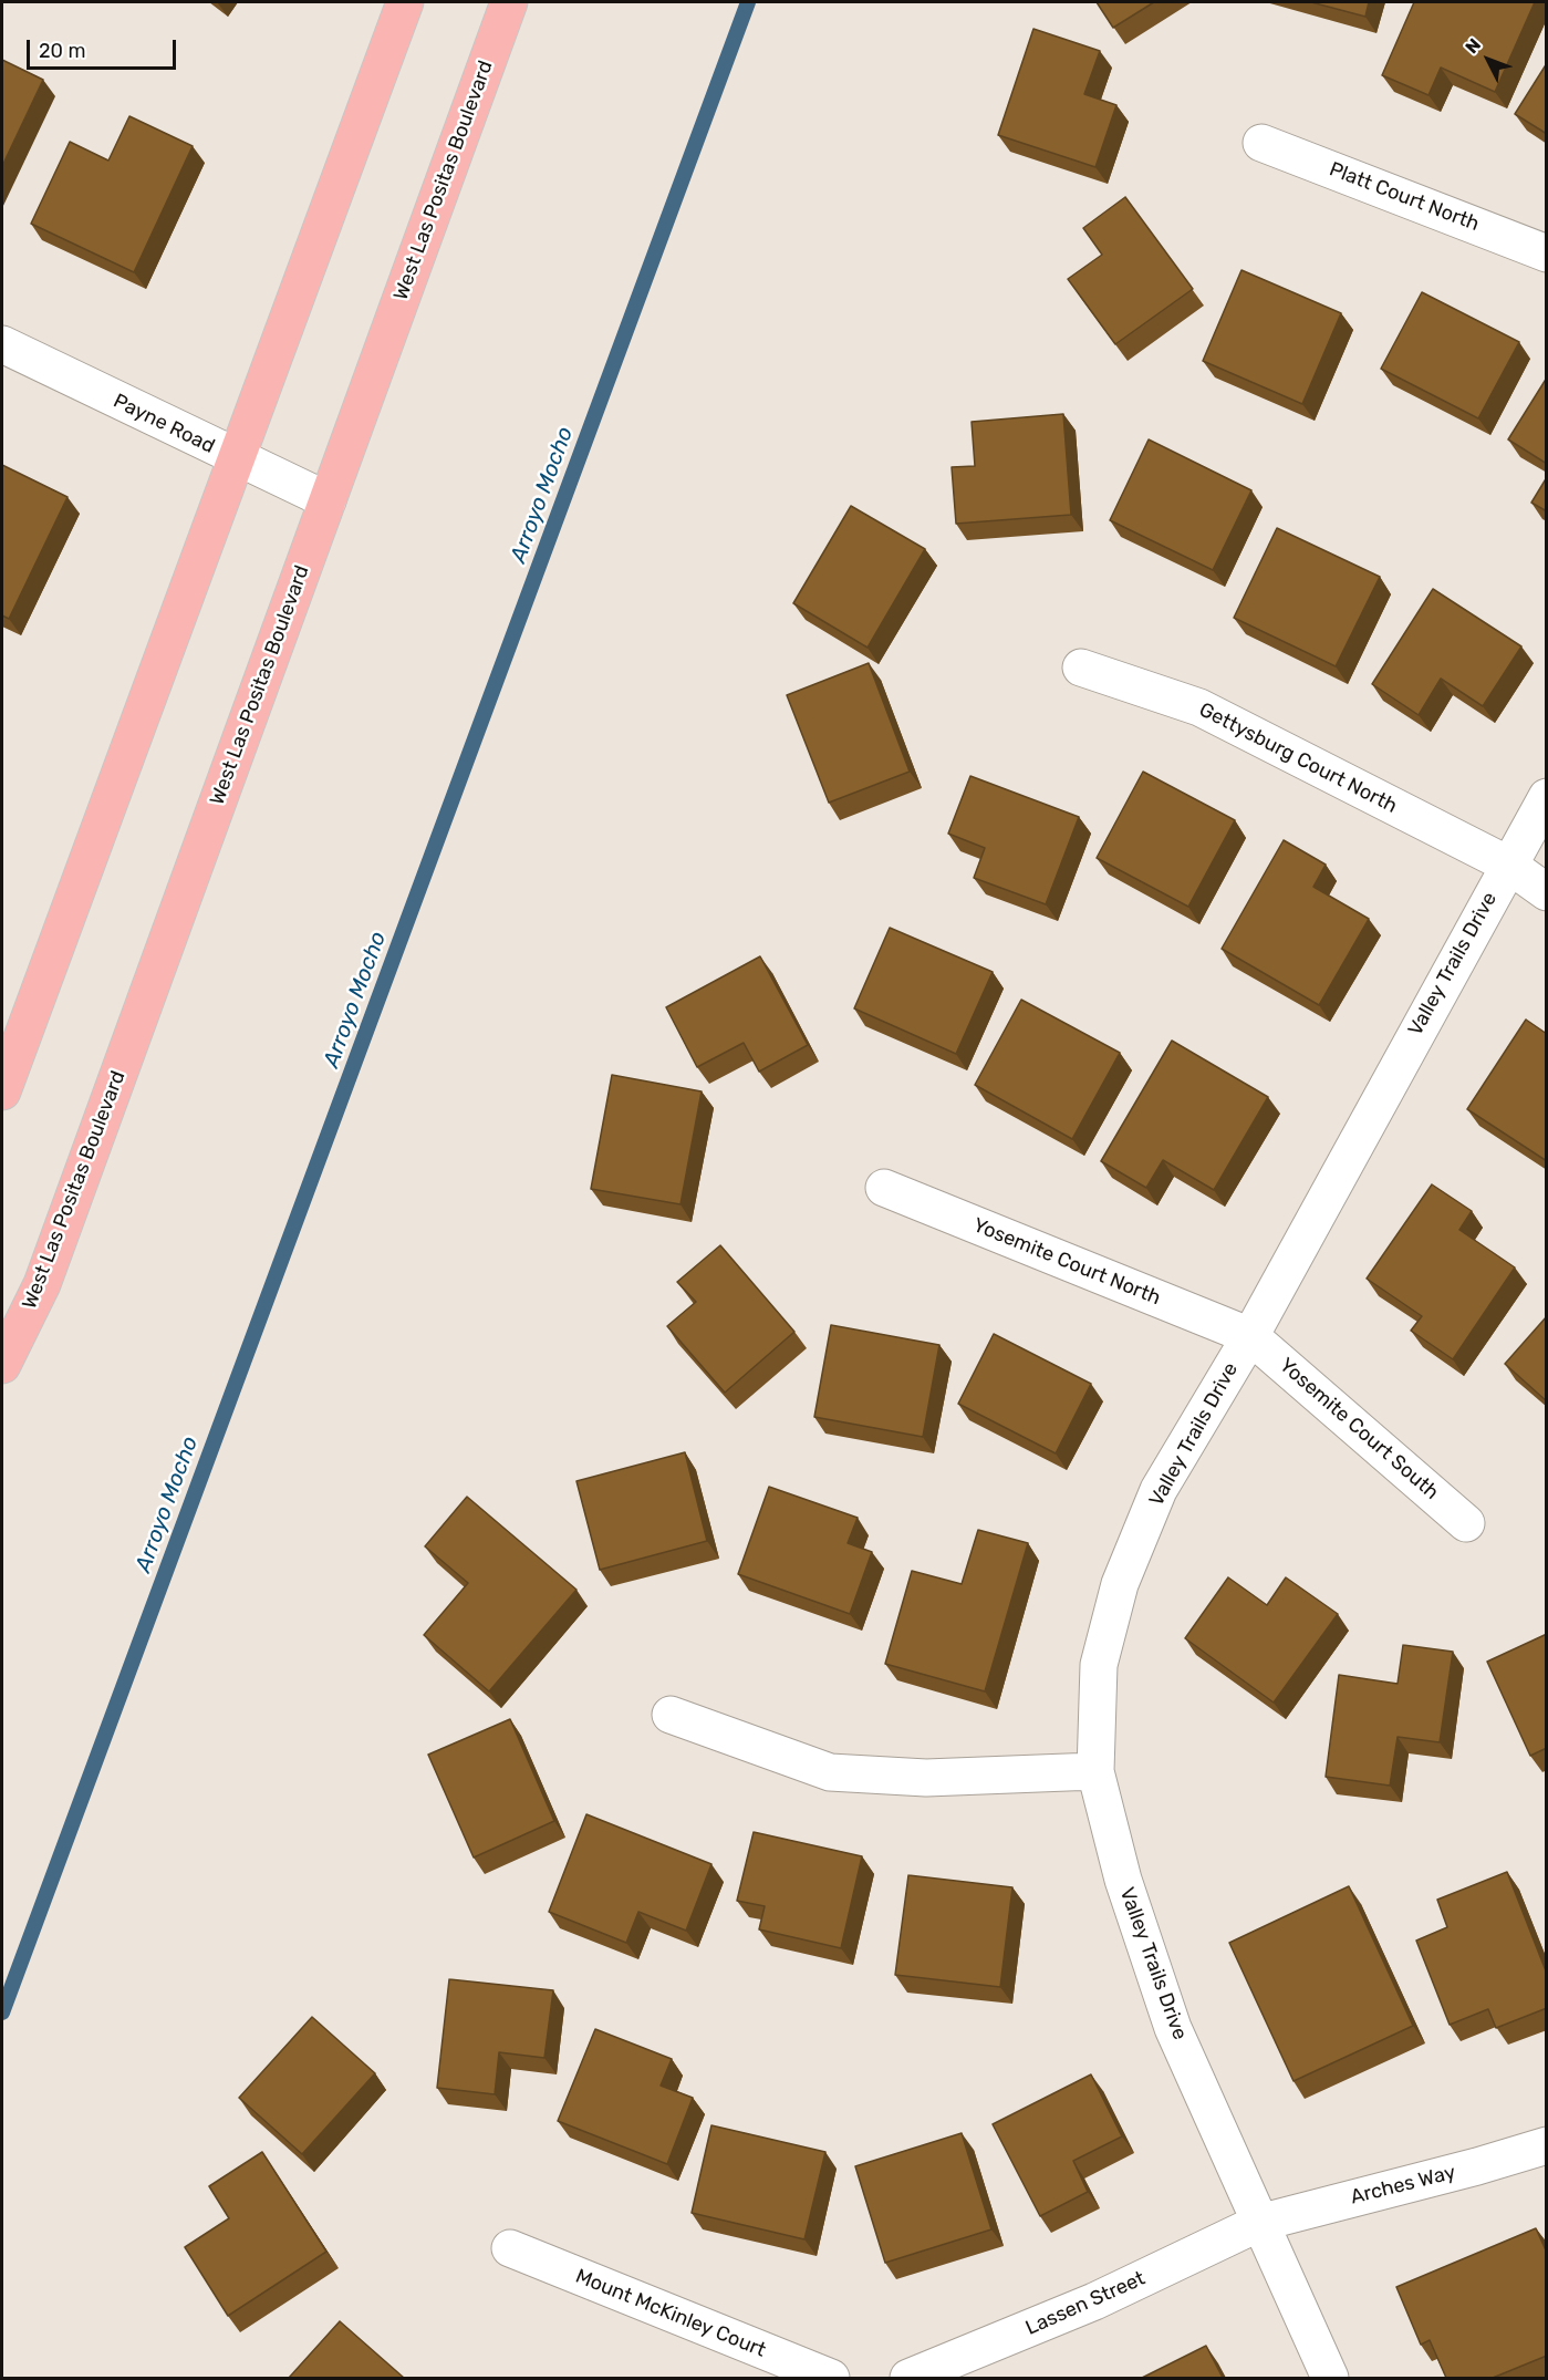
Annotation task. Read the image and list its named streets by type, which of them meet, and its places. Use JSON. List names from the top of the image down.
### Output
{
  "streets": {
    "main road": ["West Las Positas Boulevard"],
    "street": [
      "Platt Court North",
      "Payne Road",
      "Gettysburg Court North",
      "Valley Trails Drive",
      "Yosemite Court North",
      "Yosemite Court South",
      "Arches Way",
      "Lassen Street",
      "Mount McKinley Court"
    ]
  },
  "crossings": [
    ["West Las Positas Boulevard", "Payne Road"],
    ["Gettysburg Court North", "Valley Trails Drive"],
    ["Valley Trails Drive", "Yosemite Court North"],
    ["Valley Trails Drive", "Yosemite Court South"],
    ["Valley Trails Drive", "Arches Way"],
    ["Valley Trails Drive", "Lassen Street"],
    ["Yosemite Court North", "Yosemite Court South"],
    ["Arches Way", "Lassen Street"]
  ],
  "water": ["Arroyo Mocho"],
  "scale_bar": "20 m",
  "north": "top left"
}
